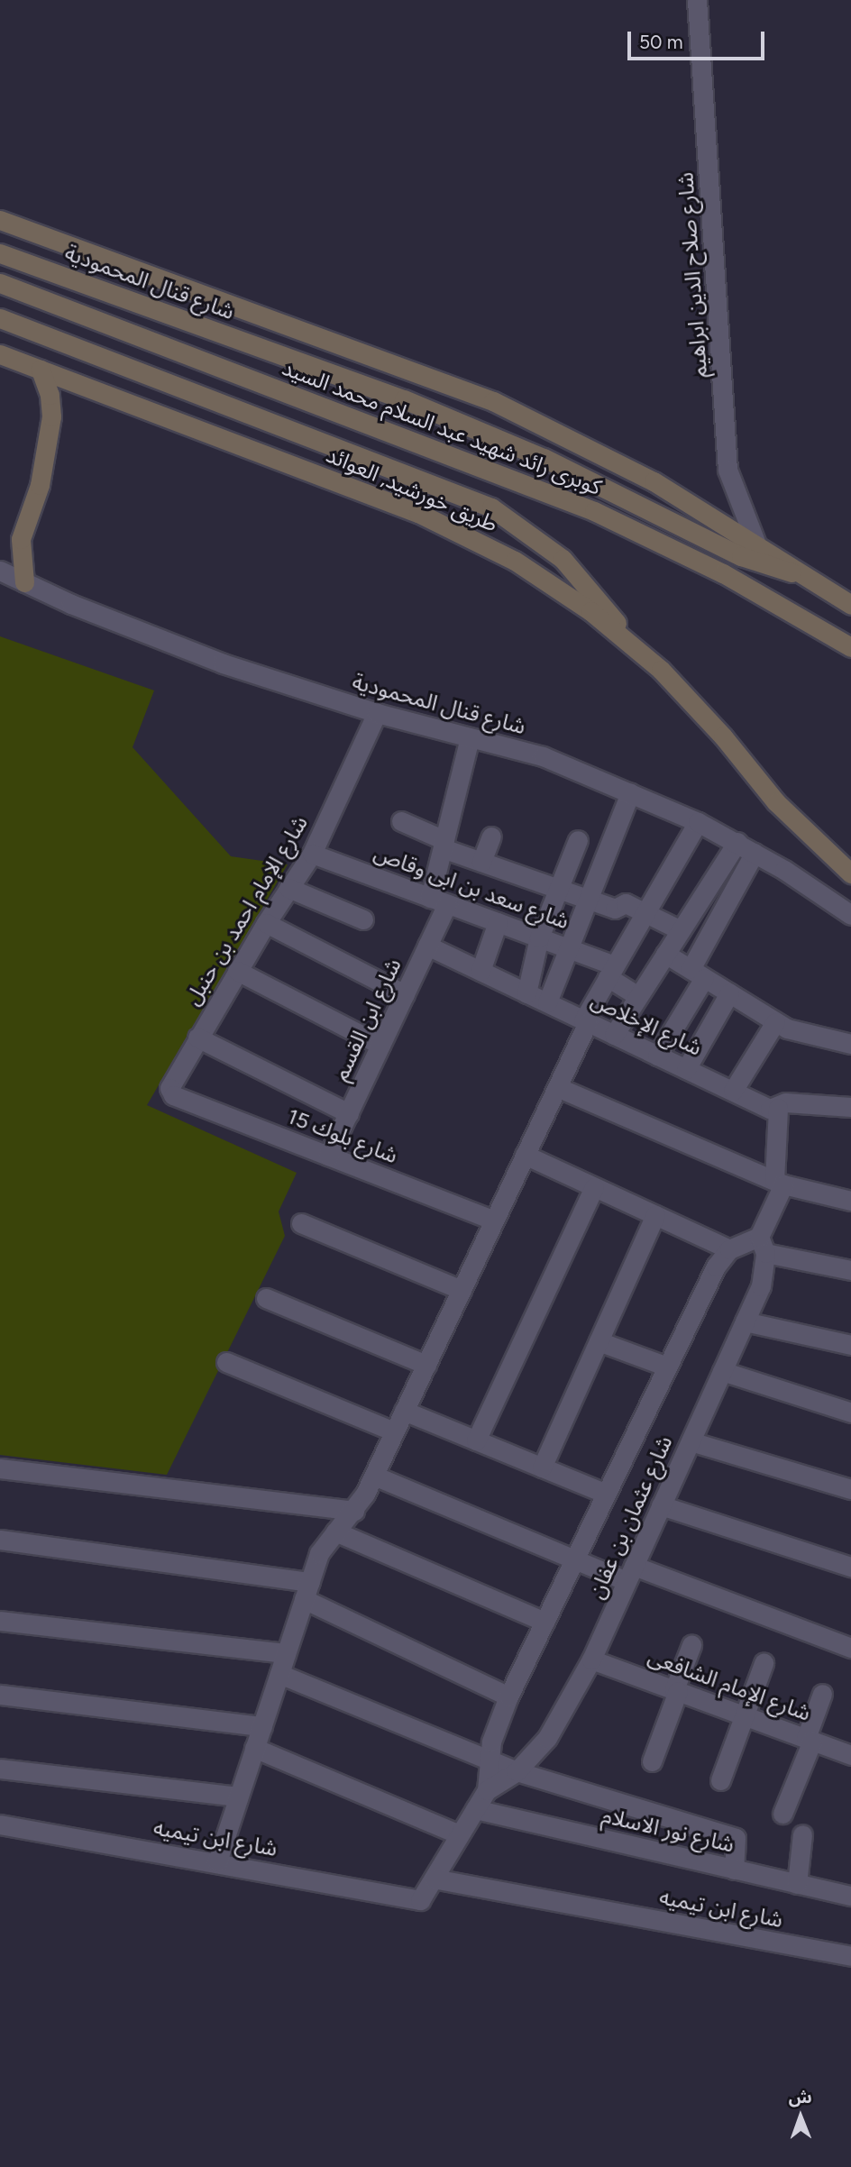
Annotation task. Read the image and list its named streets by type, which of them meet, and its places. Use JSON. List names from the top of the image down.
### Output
{
  "streets": {
    "main road": ["شارع قنال المحمودية", "كوبرى رائد شهيد عبد السلام محمد السيد", "طريق خورشيد, العوائد"],
    "street": [
      "شارع صلاح الدين ابراهيم",
      "شارع سعد بن ابى وقاص",
      "شارع الإمام احمد بن حنبل",
      "شارع ابن القسم",
      "شارع الإخلاص",
      "شارع بلوك 15",
      "شارع عثمان بن عفان",
      "شارع الإمام الشافعى",
      "شارع نور الاسلام",
      "شارع ابن تيميه"
    ]
  },
  "crossings": [
    ["شارع قنال المحمودية", "شارع الإمام احمد بن حنبل"],
    ["شارع قنال المحمودية", "شارع ابن القسم"],
    ["شارع سعد بن ابى وقاص", "شارع الإمام احمد بن حنبل"],
    ["شارع سعد بن ابى وقاص", "شارع ابن القسم"],
    ["شارع الإمام احمد بن حنبل", "شارع بلوك 15"],
    ["شارع ابن القسم", "شارع الإخلاص"],
    ["شارع ابن القسم", "شارع بلوك 15"],
    ["شارع عثمان بن عفان", "شارع الإمام الشافعى"],
    ["شارع عثمان بن عفان", "شارع نور الاسلام"],
    ["شارع عثمان بن عفان", "شارع ابن تيميه"]
  ],
  "scale_bar": "50 m",
  "north": "top"
}
